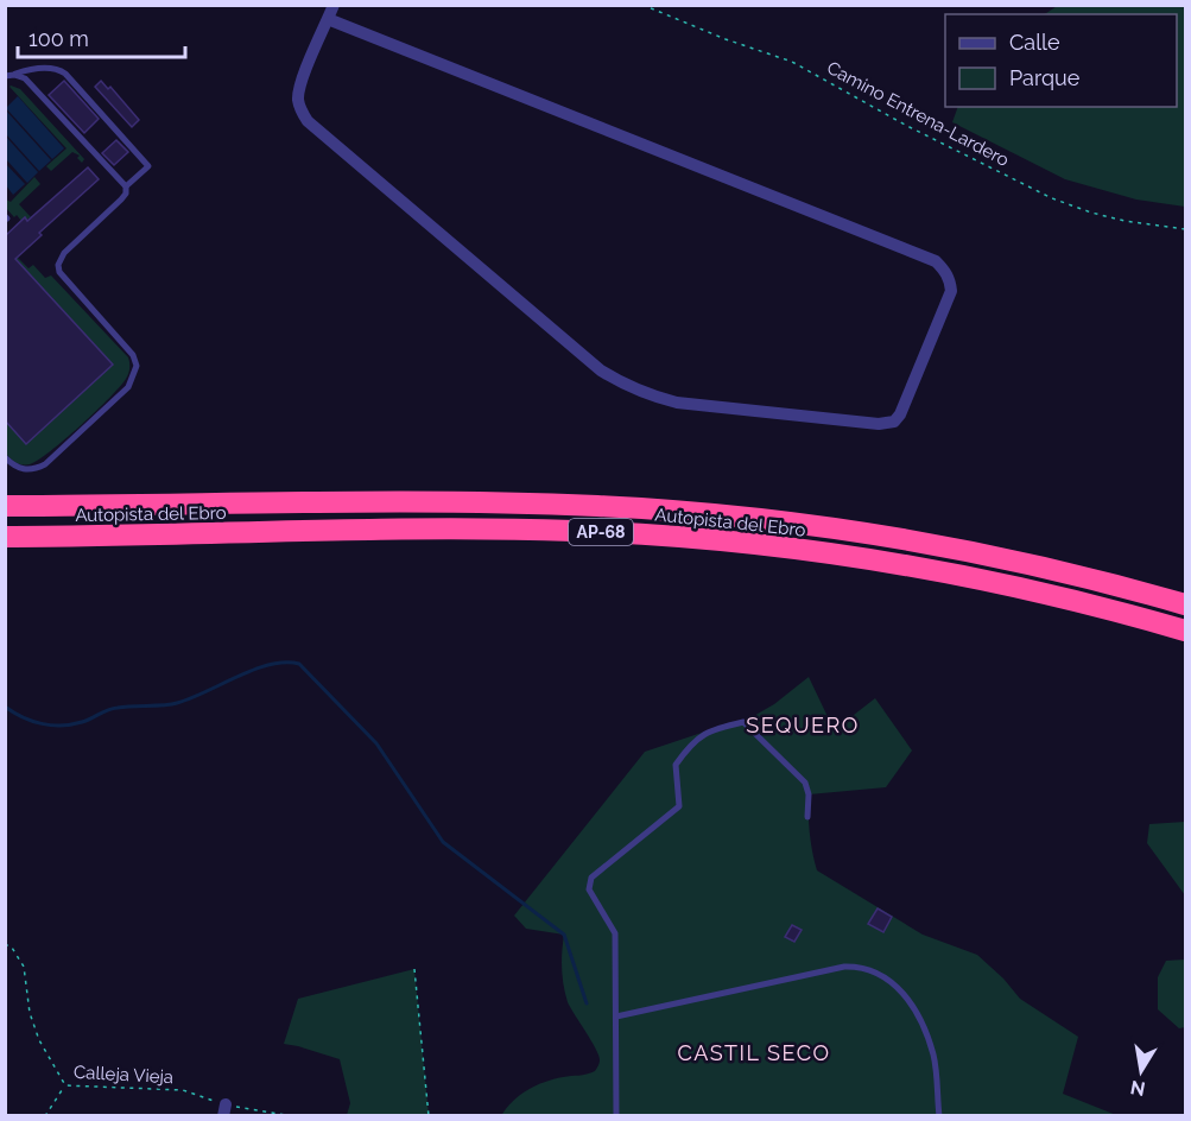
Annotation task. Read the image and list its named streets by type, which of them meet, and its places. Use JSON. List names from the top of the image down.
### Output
{
  "streets": {
    "highway": ["Autopista del Ebro", "AP-68"],
    "path": ["Camino Entrena-Lardero", "Calleja Vieja"]
  },
  "districts": ["SEQUERO", "CASTIL SECO"],
  "legend": ["Calle", "Parque"],
  "scale_bar": "100 m",
  "north": "bottom"
}
